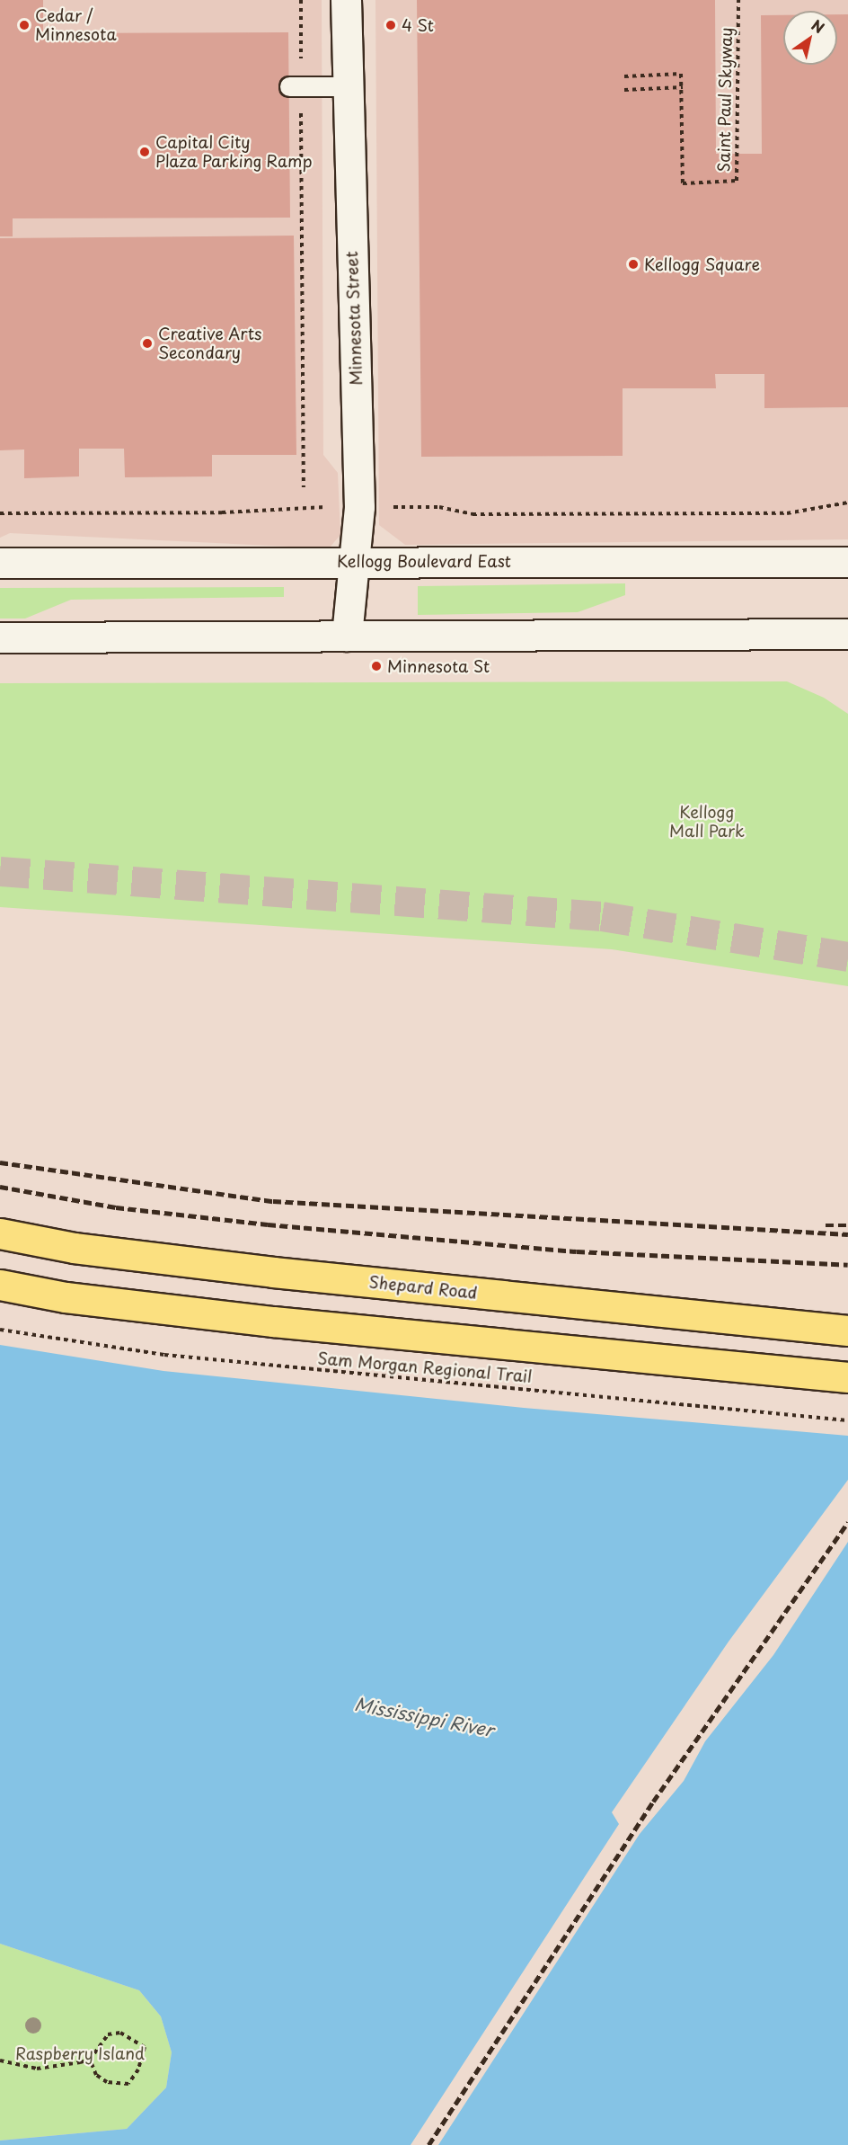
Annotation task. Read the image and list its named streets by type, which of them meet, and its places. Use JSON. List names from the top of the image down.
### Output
{
  "streets": {
    "highway": ["Shepard Road"],
    "main road": ["Minnesota Street", "Kellogg Boulevard East"],
    "path": ["Saint Paul Skyway", "Sam Morgan Regional Trail"]
  },
  "crossings": [
    ["Minnesota Street", "Kellogg Boulevard East"]
  ],
  "water": ["Mississippi River"],
  "parks": ["Kellogg Mall Park", "Raspberry Island"],
  "places": [
    "Cedar / Minnesota",
    "4 St",
    "Capital City Plaza Parking Ramp",
    "Kellogg Square",
    "Creative Arts Secondary",
    "Minnesota St"
  ],
  "north": "top right"
}
